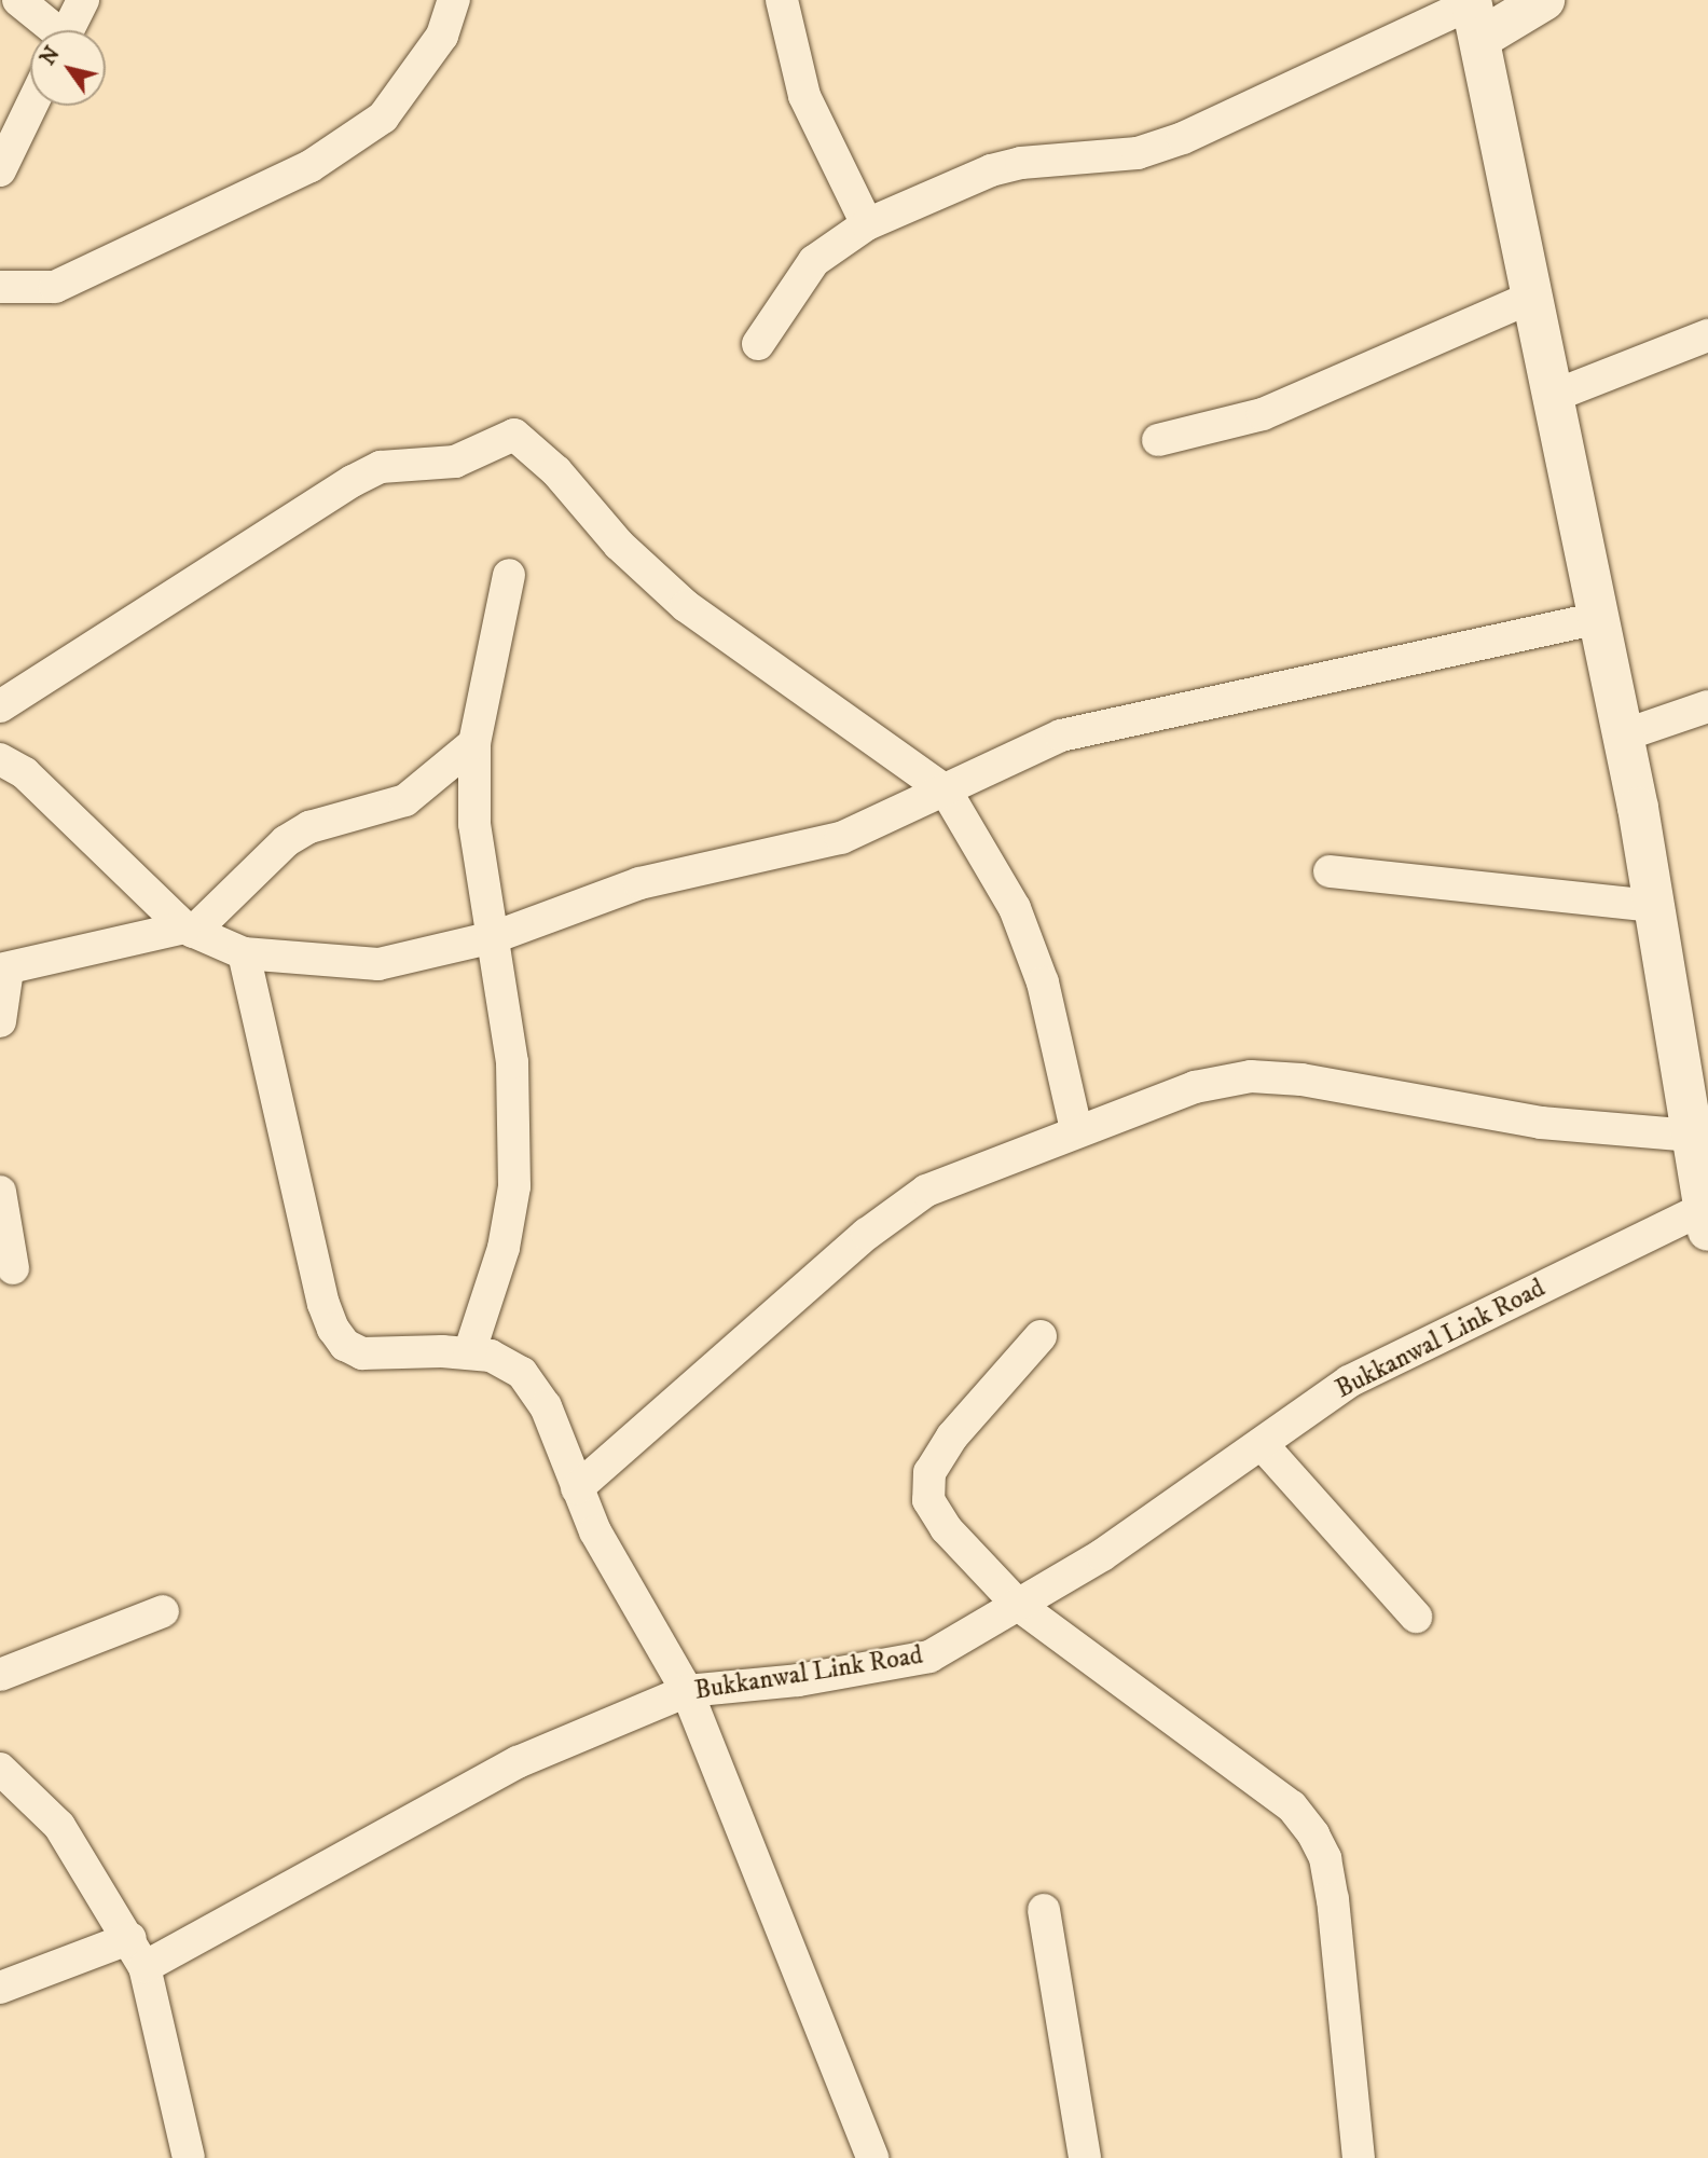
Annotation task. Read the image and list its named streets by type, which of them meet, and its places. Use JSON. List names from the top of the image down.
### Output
{
  "streets": {
    "street": ["Bukkanwal Link Road"]
  },
  "north": "top left"
}
